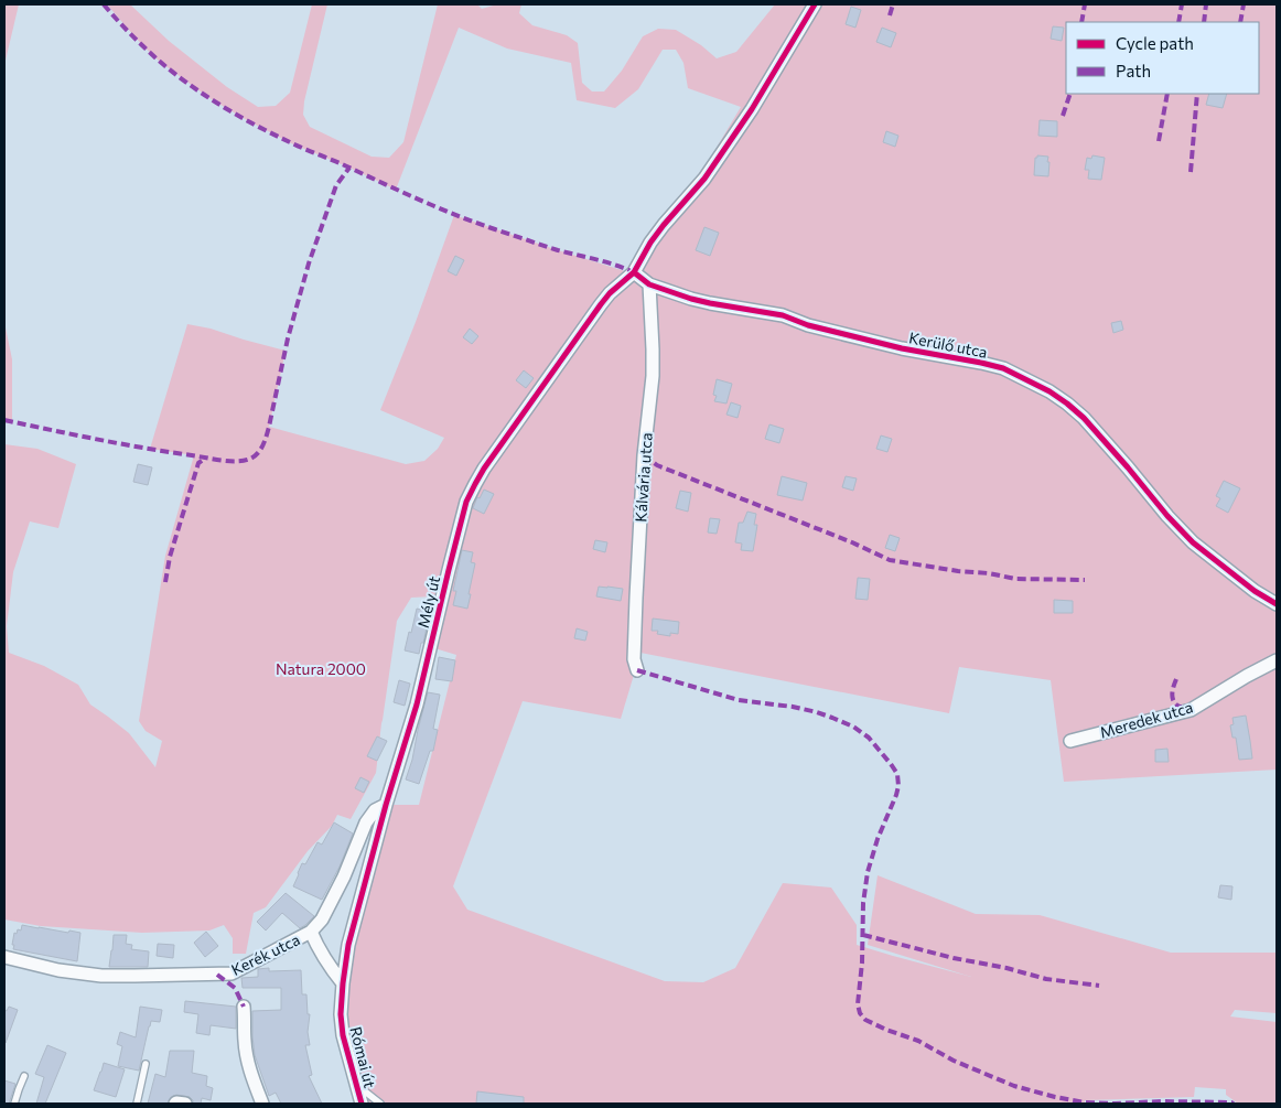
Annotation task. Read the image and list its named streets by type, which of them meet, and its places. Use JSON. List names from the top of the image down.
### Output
{
  "streets": {
    "street": [
      "Kerülő utca",
      "Kálvária utca",
      "Mély út",
      "Meredek utca",
      "Kerék utca",
      "Római út"
    ]
  },
  "crossings": [
    ["Kerülő utca", "Kálvária utca"],
    ["Kerülő utca", "Mély út"],
    ["Mély út", "Kerék utca"],
    ["Mély út", "Római út"]
  ],
  "parks": ["Natura 2000"],
  "legend": ["Cycle path", "Path"]
}
